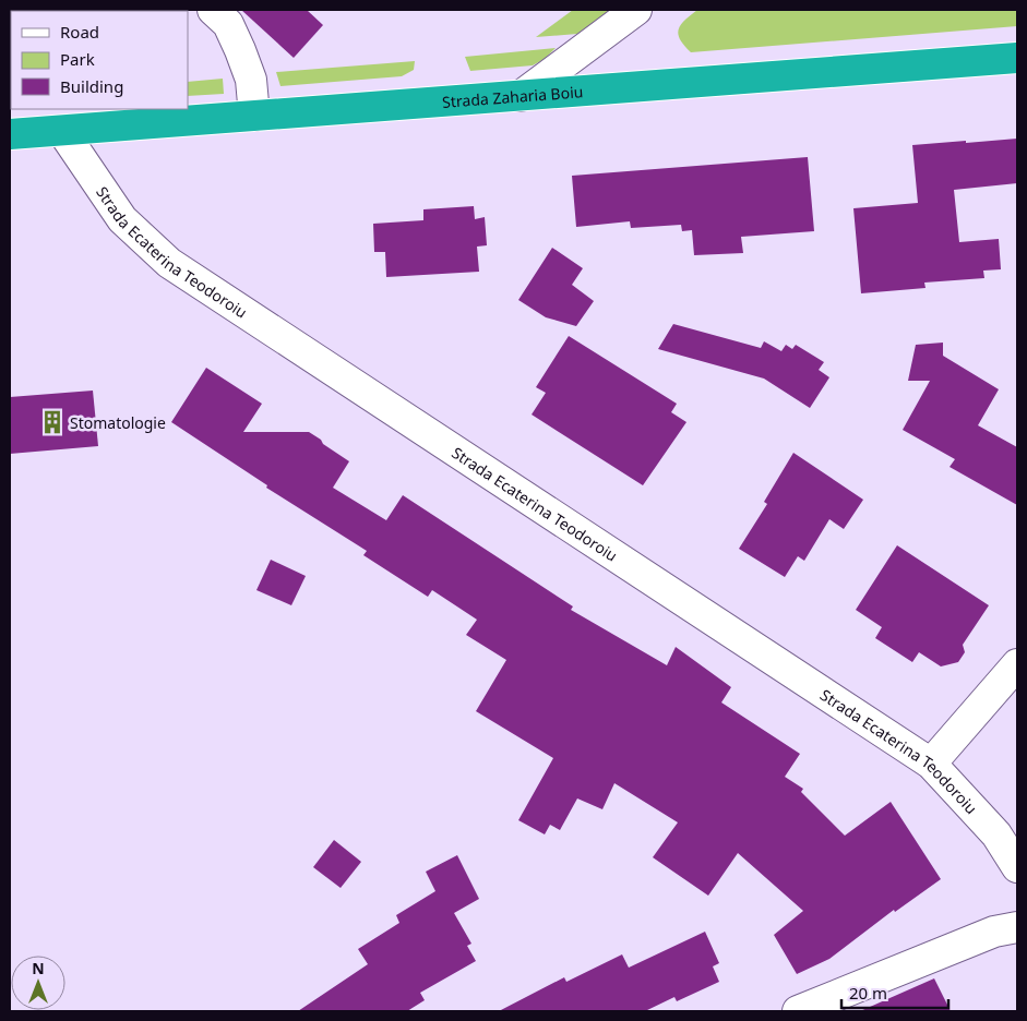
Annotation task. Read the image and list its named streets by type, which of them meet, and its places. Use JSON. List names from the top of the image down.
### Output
{
  "streets": {
    "highway": ["Strada Zaharia Boiu"],
    "street": ["Strada Ecaterina Teodoroiu"]
  },
  "crossings": [
    ["Strada Zaharia Boiu", "Strada Ecaterina Teodoroiu"]
  ],
  "places": {
    "building": ["Stomatologie"]
  },
  "legend": ["Road", "Park", "Building"],
  "scale_bar": "20 m",
  "north": "top"
}
